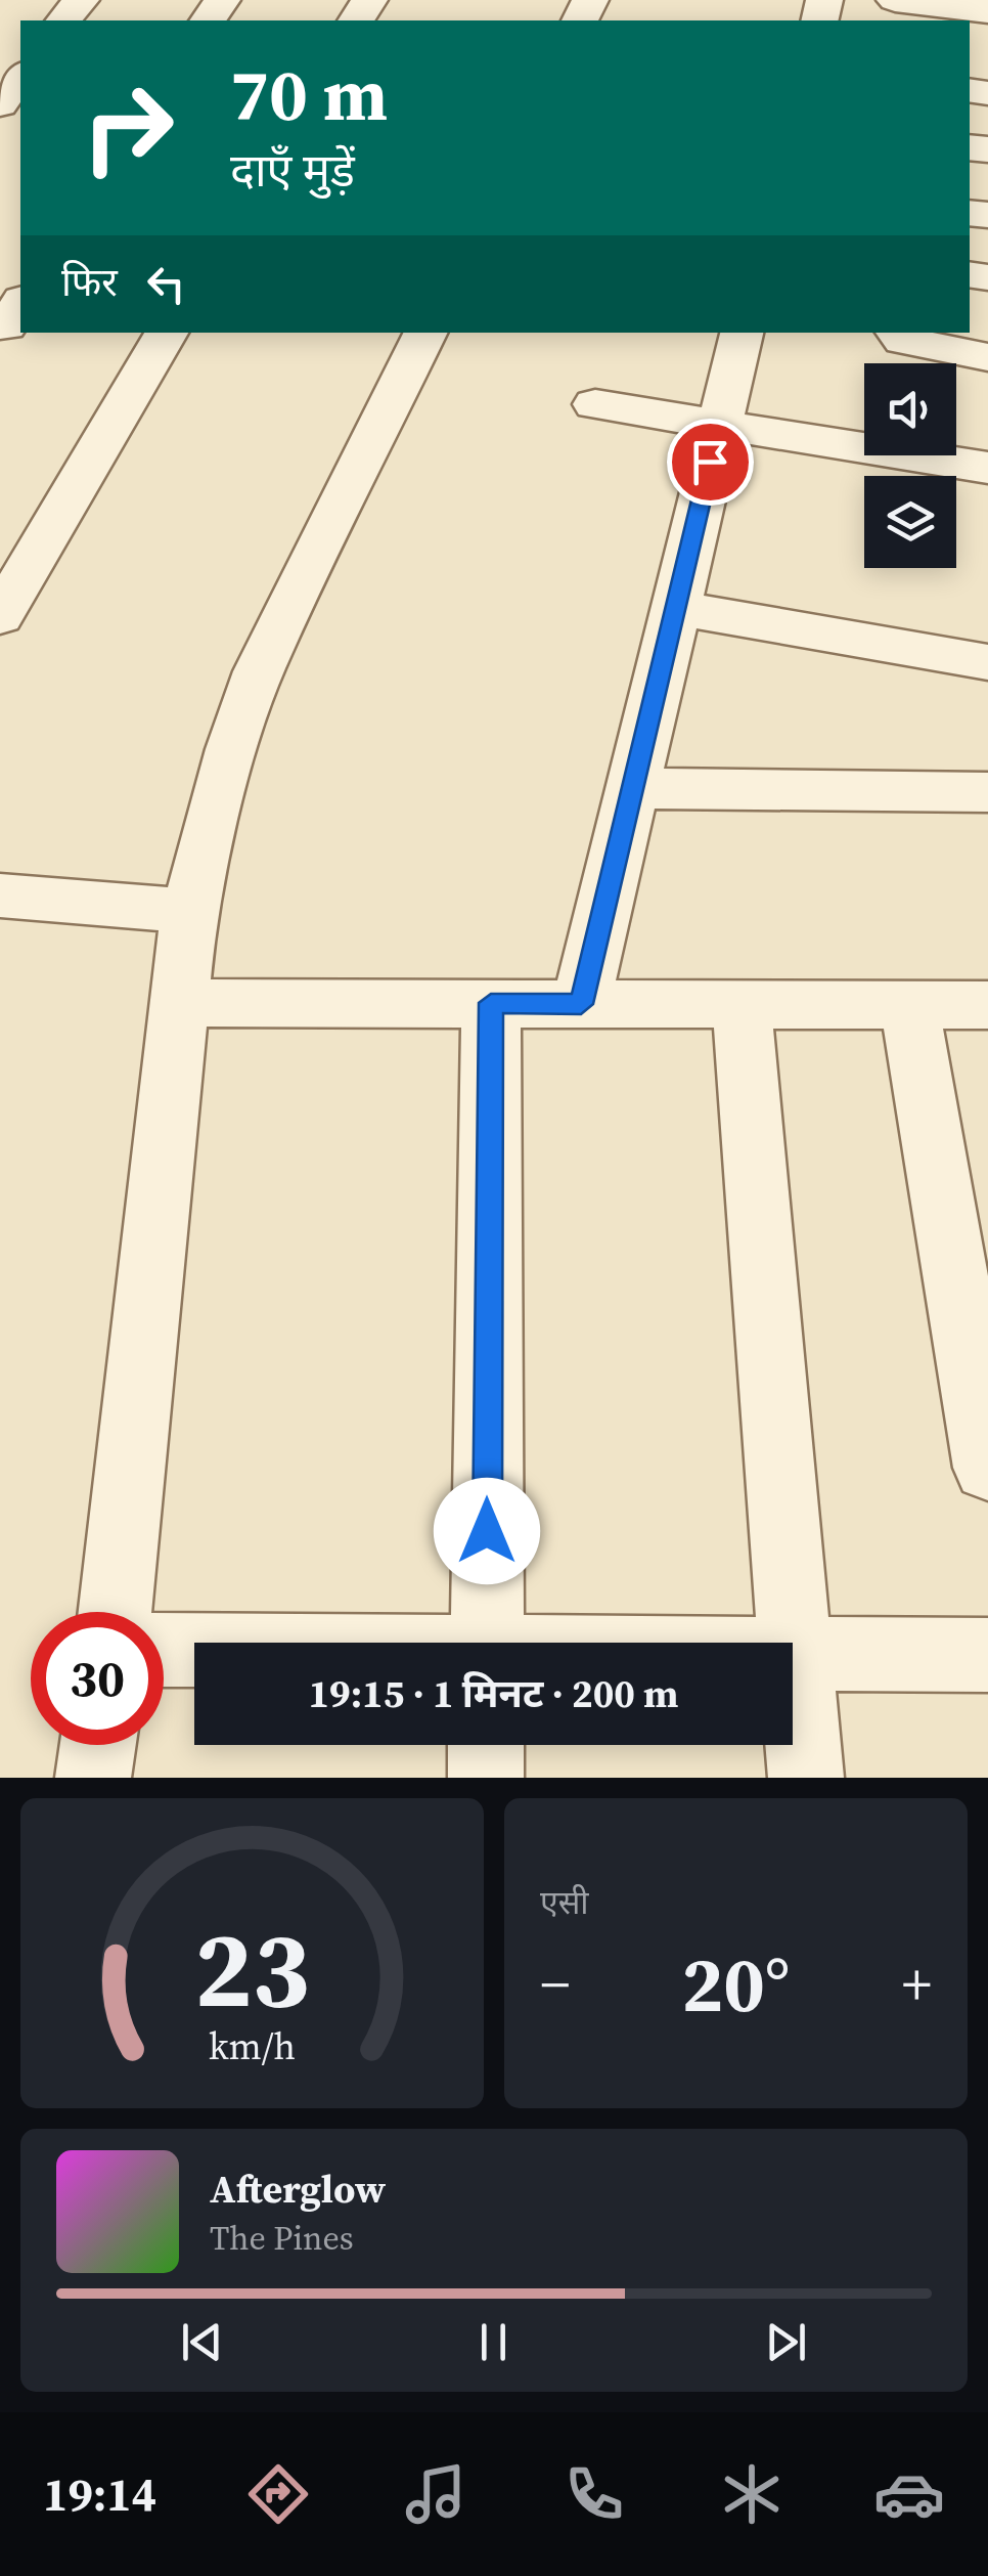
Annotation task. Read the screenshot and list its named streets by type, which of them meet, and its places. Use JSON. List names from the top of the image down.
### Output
{
  "page": {
    "turn": ["70 m", "दाएँ मुड़ें"],
    "then": "फिर",
    "limit": "30",
    "trip": "19:15 · 1 मिनट · 200 m",
    "tile": "एसी",
    "heat": ["−", "20°", "+"],
    "song": ["Afterglow", "The Pines"],
    "tabs": "19:14",
    "gauge": ["23", "km/h"]
  }
}
